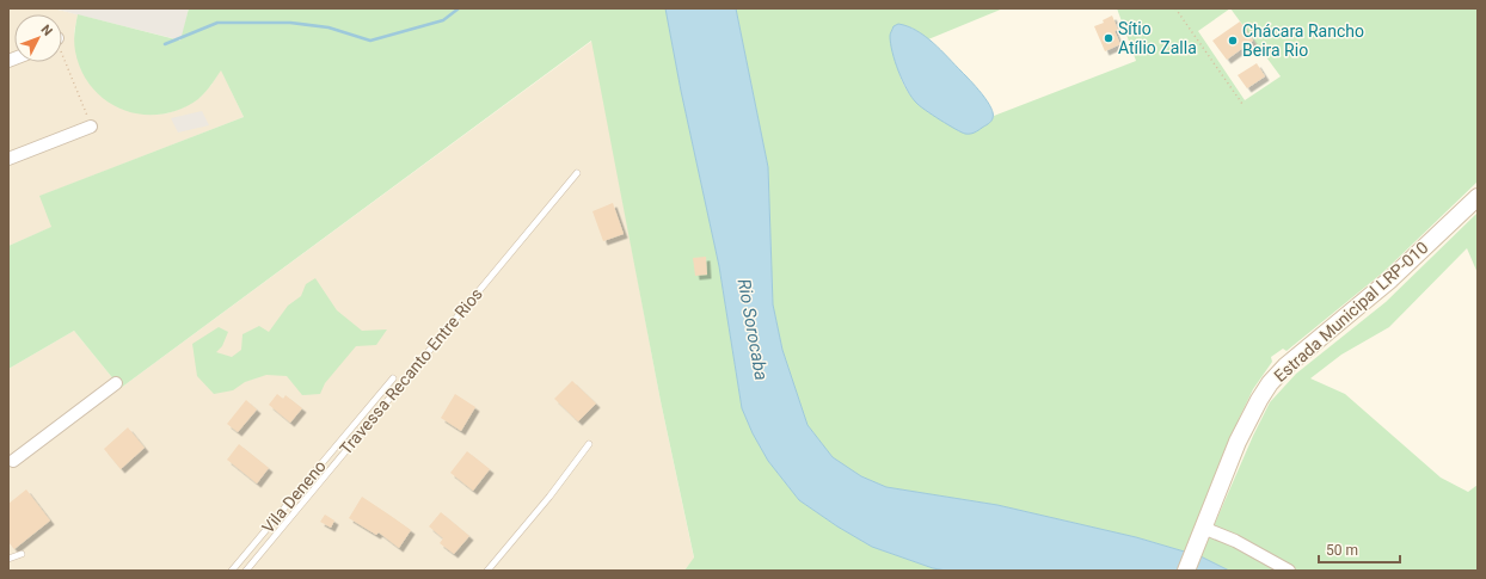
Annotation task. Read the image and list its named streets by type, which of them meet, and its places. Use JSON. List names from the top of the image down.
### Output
{
  "streets": {
    "street": ["Estrada Municipal LRP-010"],
    "lane": ["Travessa Recanto Entre Rios", "Vila Deneno"]
  },
  "water": ["Rio Sorocaba"],
  "places": ["Sítio Atílio Zalla", "Chácara Rancho Beira Rio"],
  "scale_bar": "50 m",
  "north": "top right"
}
